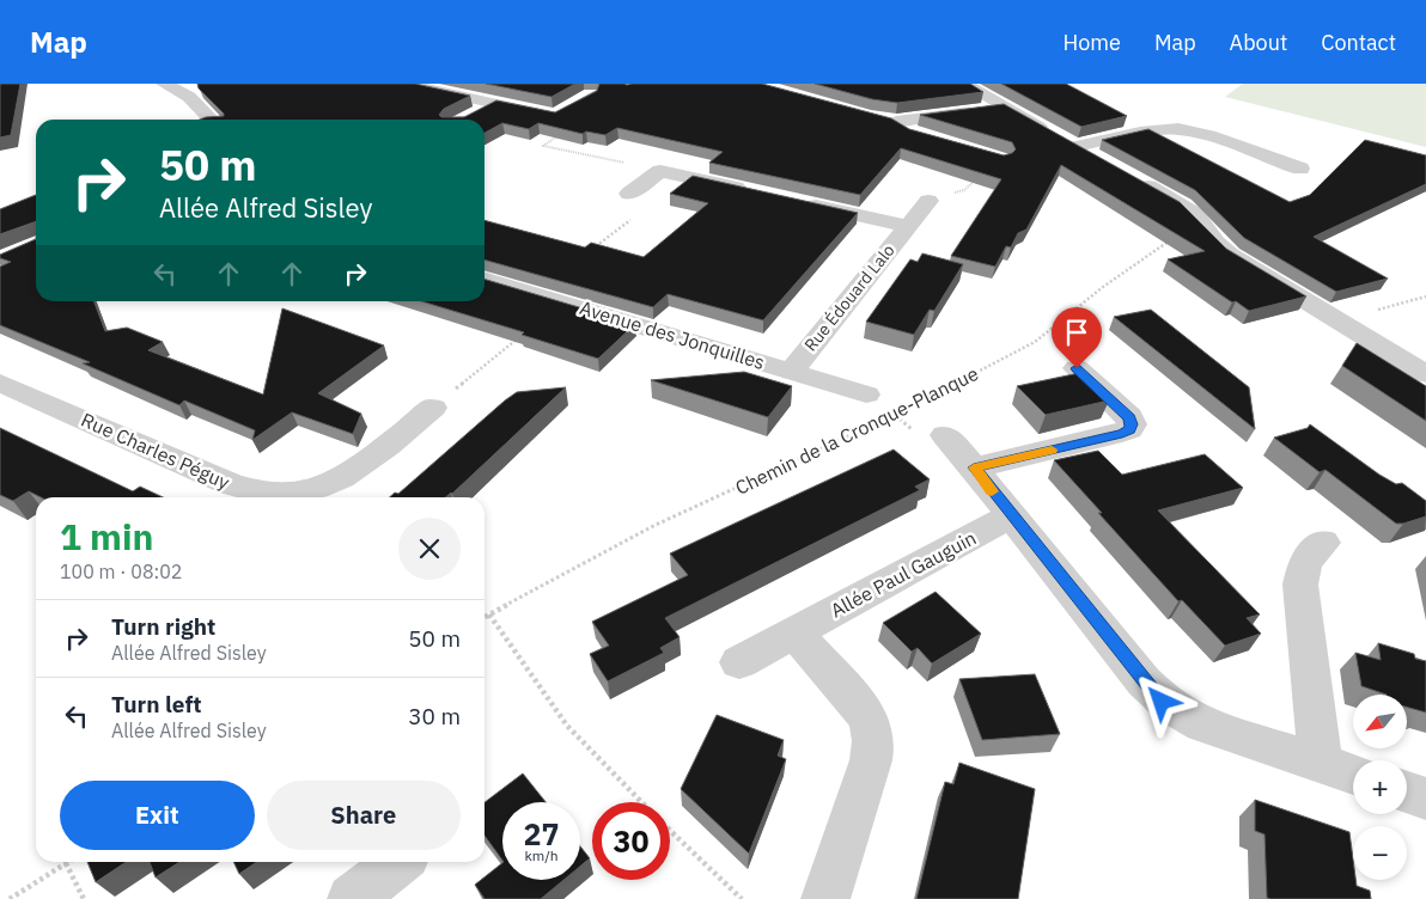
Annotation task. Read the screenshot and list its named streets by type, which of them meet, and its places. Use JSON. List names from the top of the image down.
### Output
{
  "streets": {
    "street": [
      "Rue Édouard Lalo",
      "Avenue des Jonquilles",
      "Rue Charles Péguy",
      "Allée Paul Gauguin"
    ],
    "path": ["Chemin de la Cronque-Planque"]
  },
  "crossings": [
    ["Rue Édouard Lalo", "Avenue des Jonquilles"]
  ],
  "north": "bottom left",
  "page": {
    "header": "Map",
    "nav": [
      "Home",
      "Map",
      "About",
      "Contact"
    ],
    "turn": ["50 m", "Allée Alfred Sisley"],
    "heading": ["1 min", "100 m · 08:02"],
    "list": [
      {
        "name": "Turn right",
        "note": "Allée Alfred Sisley",
        "value": "50 m"
      },
      {
        "name": "Turn left",
        "note": "Allée Alfred Sisley",
        "value": "30 m"
      }
    ],
    "map_buttons": ["+", "−"],
    "buttons": ["Exit", "Share"],
    "speed": "27 km/h",
    "limit": "30"
  }
}
